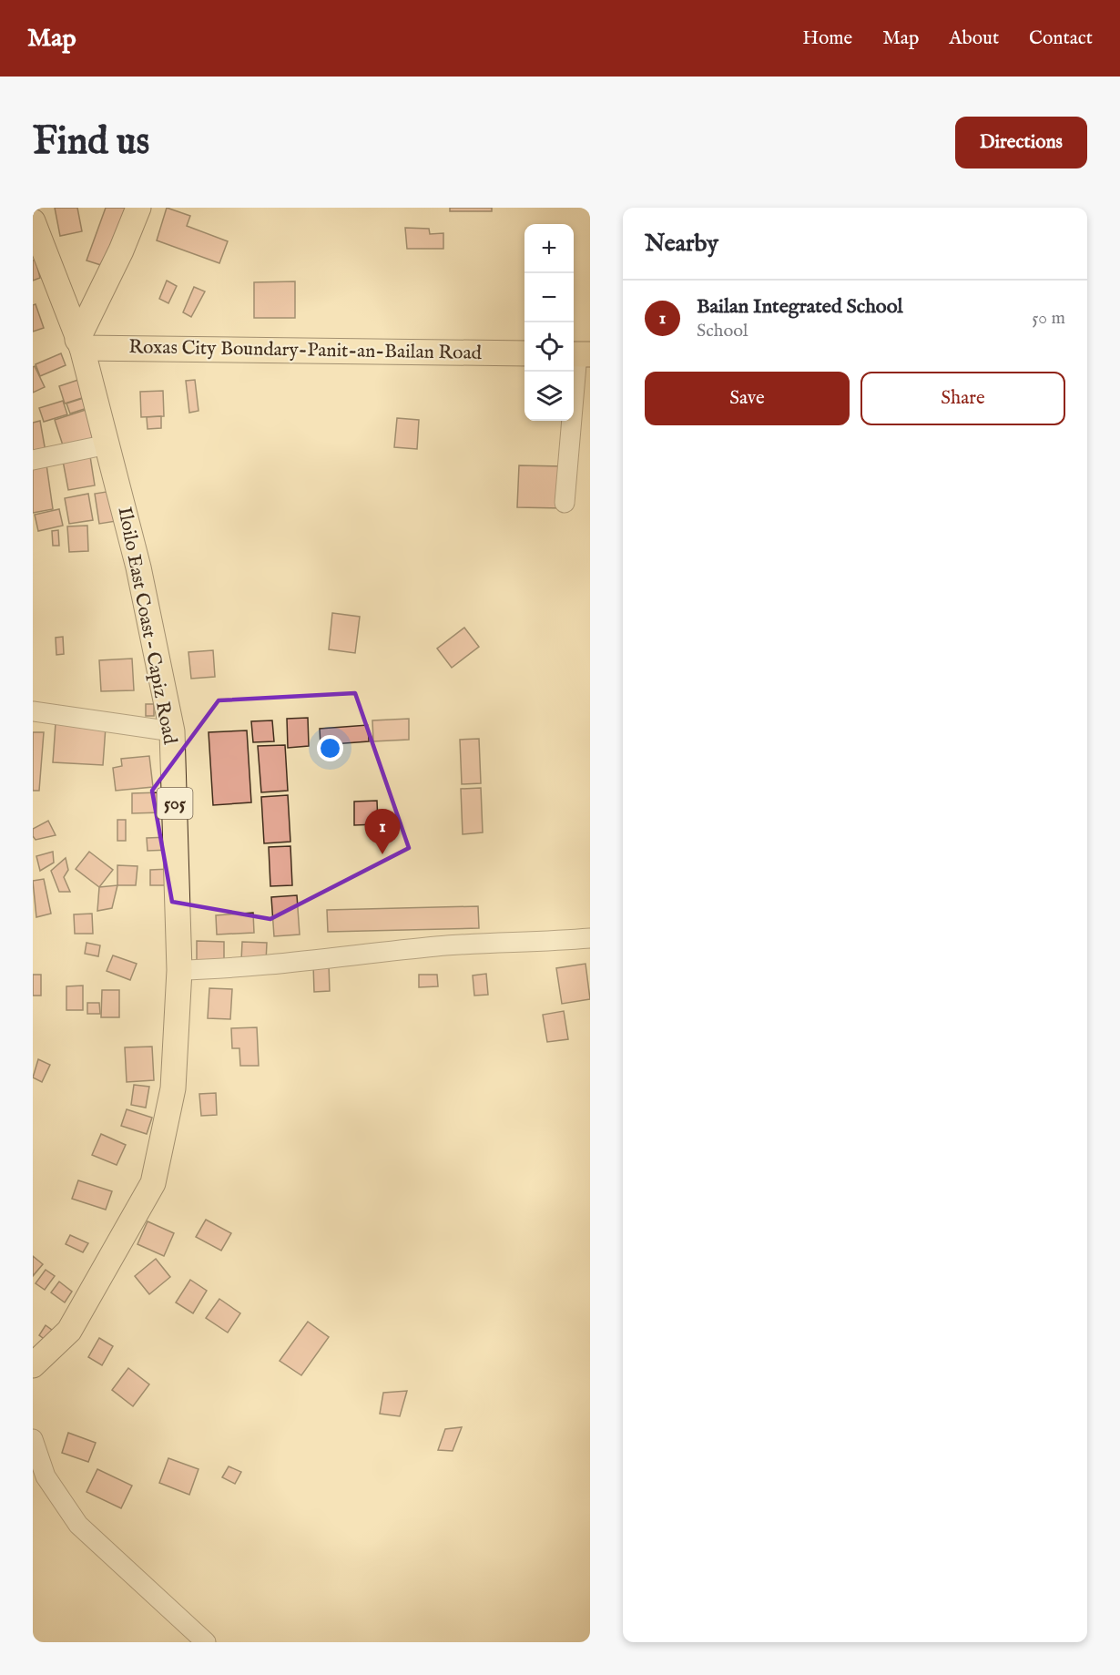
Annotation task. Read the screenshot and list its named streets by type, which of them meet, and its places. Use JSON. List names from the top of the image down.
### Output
{
  "streets": {
    "main road": ["Roxas City Boundary-Panit-an-Bailan Road", "Iloilo East Coast – Capiz Road", "505"]
  },
  "crossings": [
    ["Roxas City Boundary-Panit-an-Bailan Road", "Iloilo East Coast – Capiz Road"]
  ],
  "page": {
    "header": "Map",
    "nav": [
      "Home",
      "Map",
      "About",
      "Contact"
    ],
    "buttons": [
      "Directions",
      ["Save", "Share"]
    ],
    "title": "Find us",
    "heading": "Nearby",
    "map_buttons": ["+", "−"],
    "list": [
      {
        "mark": "1",
        "name": "Bailan Integrated School",
        "note": "School",
        "value": "50 m"
      }
    ],
    "pins": "1"
  }
}
